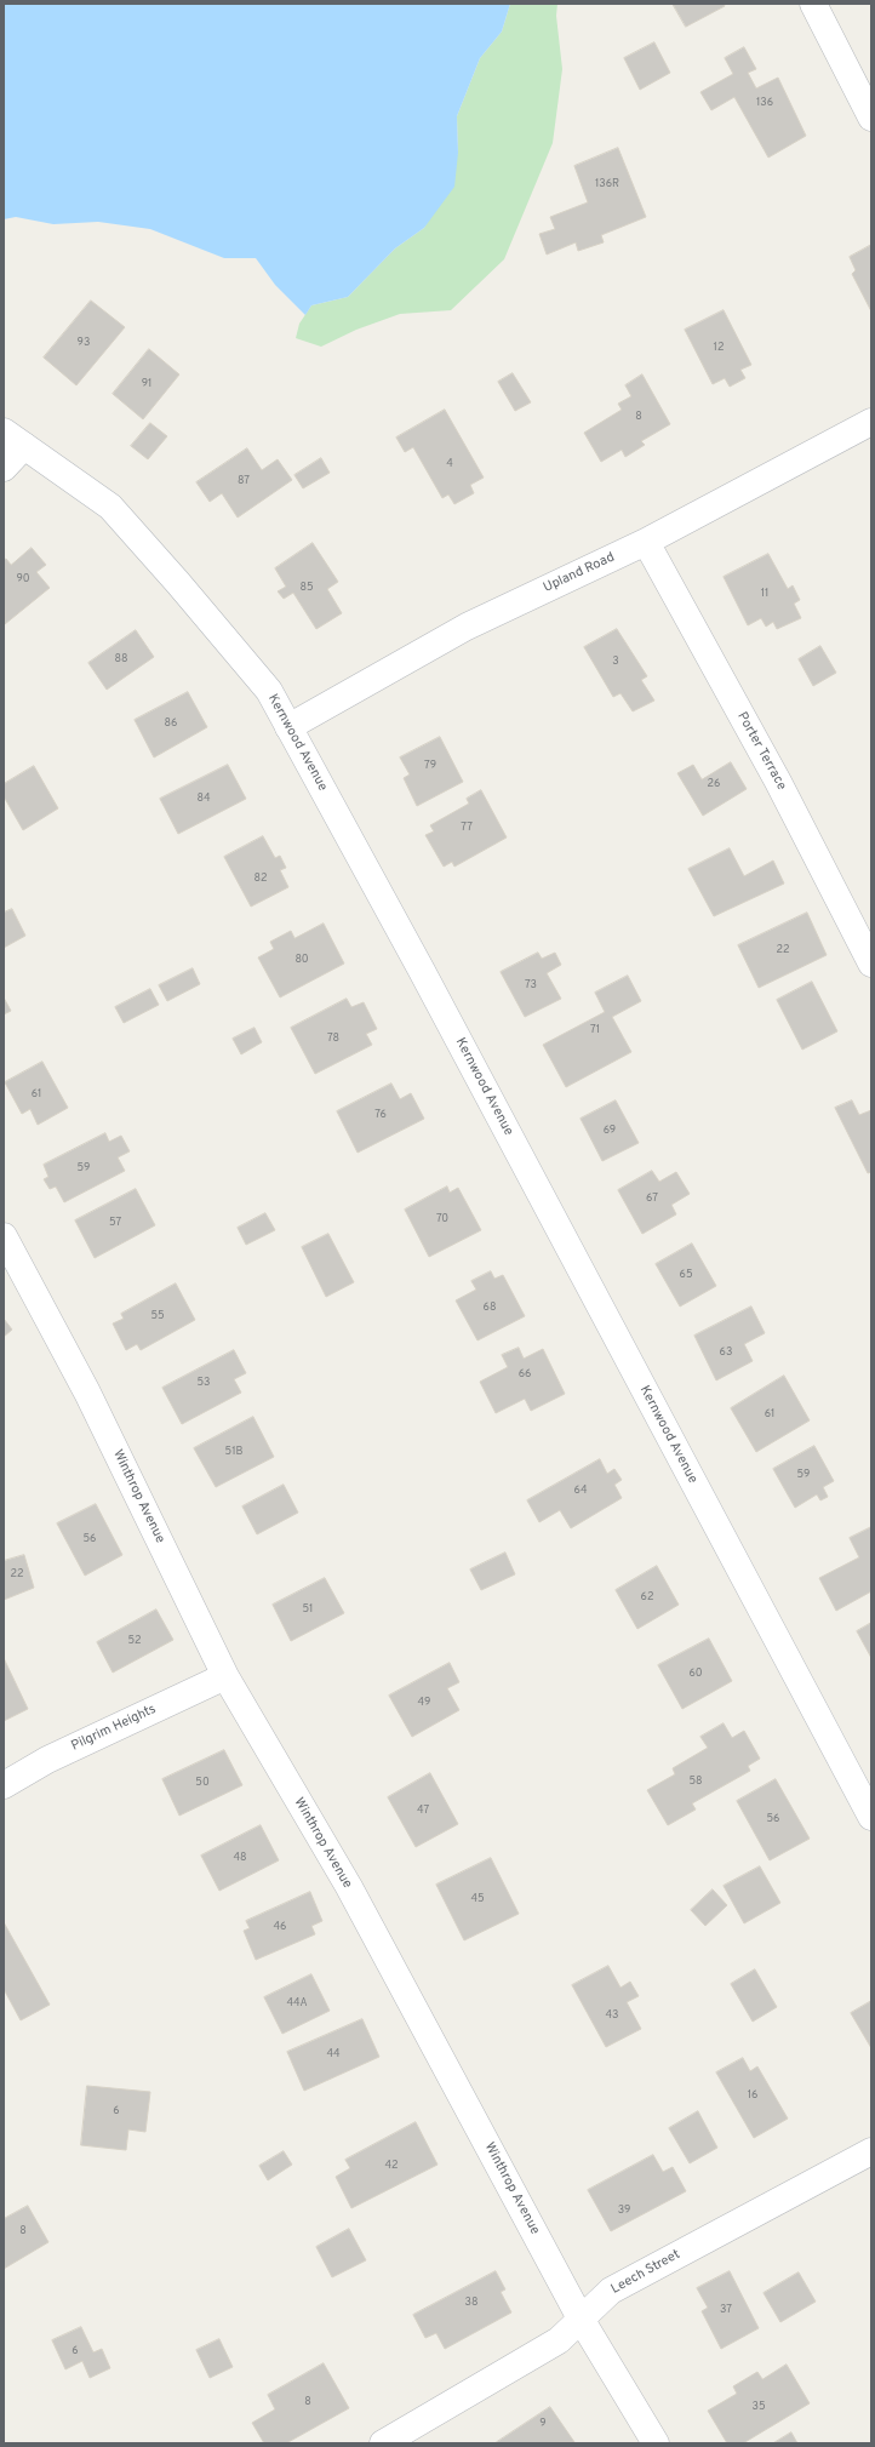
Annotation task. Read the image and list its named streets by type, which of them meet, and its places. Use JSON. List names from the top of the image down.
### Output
{
  "streets": {
    "street": [
      "Upland Road",
      "Kernwood Avenue",
      "Porter Terrace",
      "Winthrop Avenue",
      "Pilgrim Heights",
      "Leech Street"
    ]
  },
  "crossings": [
    ["Upland Road", "Kernwood Avenue"],
    ["Upland Road", "Porter Terrace"],
    ["Winthrop Avenue", "Pilgrim Heights"],
    ["Winthrop Avenue", "Leech Street"]
  ],
  "house_numbers": [
    "136",
    "136R",
    "93",
    "12",
    "91",
    "8",
    "4",
    "87",
    "90",
    "85",
    "11",
    "88",
    "3",
    "86",
    "79",
    "26",
    "84",
    "77",
    "82",
    "22",
    "80",
    "73",
    "71",
    "78",
    "61",
    "76",
    "69",
    "59",
    "67",
    "70",
    "57",
    "65",
    "68",
    "55",
    "63",
    "66",
    "53",
    "61",
    "51B",
    "59",
    "64",
    "56",
    "22",
    "62",
    "51",
    "52",
    "60",
    "49",
    "58",
    "50",
    "47",
    "56",
    "48",
    "45",
    "46",
    "44A",
    "43",
    "44",
    "16",
    "6",
    "42",
    "39",
    "8",
    "38",
    "37",
    "6",
    "8",
    "35",
    "9"
  ]
}
